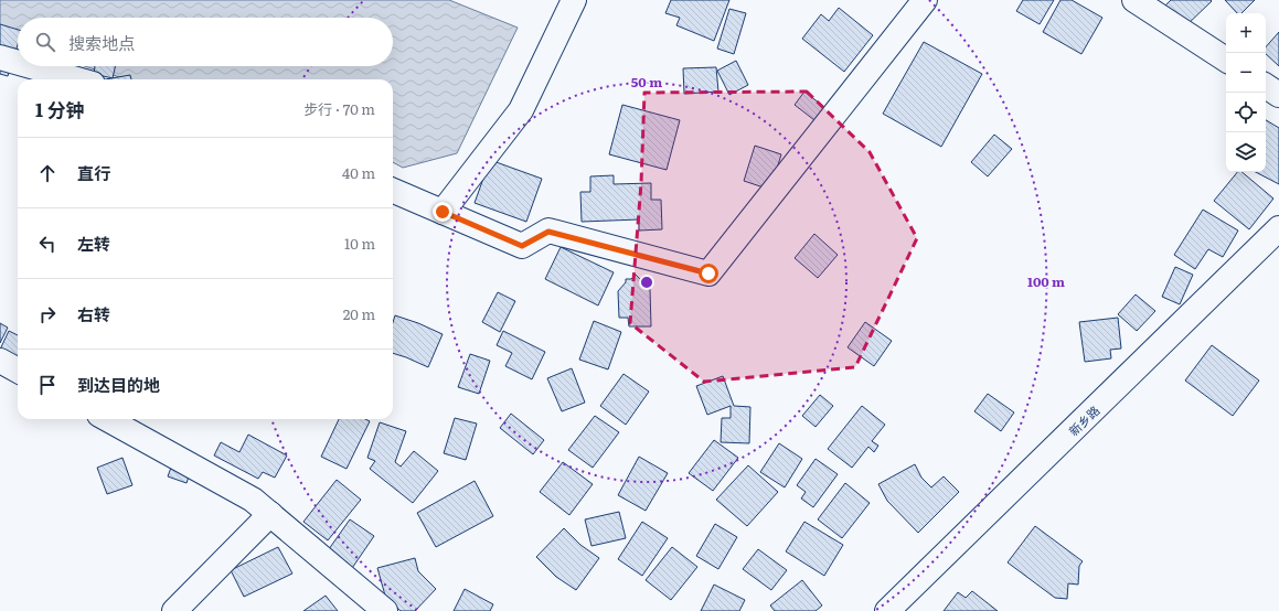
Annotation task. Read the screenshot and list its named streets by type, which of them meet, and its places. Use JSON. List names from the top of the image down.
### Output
{
  "streets": {
    "street": ["新乡路"]
  },
  "page": {
    "map_buttons": ["+", "−"],
    "search": "搜索地点",
    "heading": ["1 分钟", "步行 · 70 m"],
    "list": [
      ["直行", "40 m"],
      ["左转", "10 m"],
      ["右转", "20 m"],
      "到达目的地"
    ]
  },
  "rings": ["50 m", "100 m"]
}
